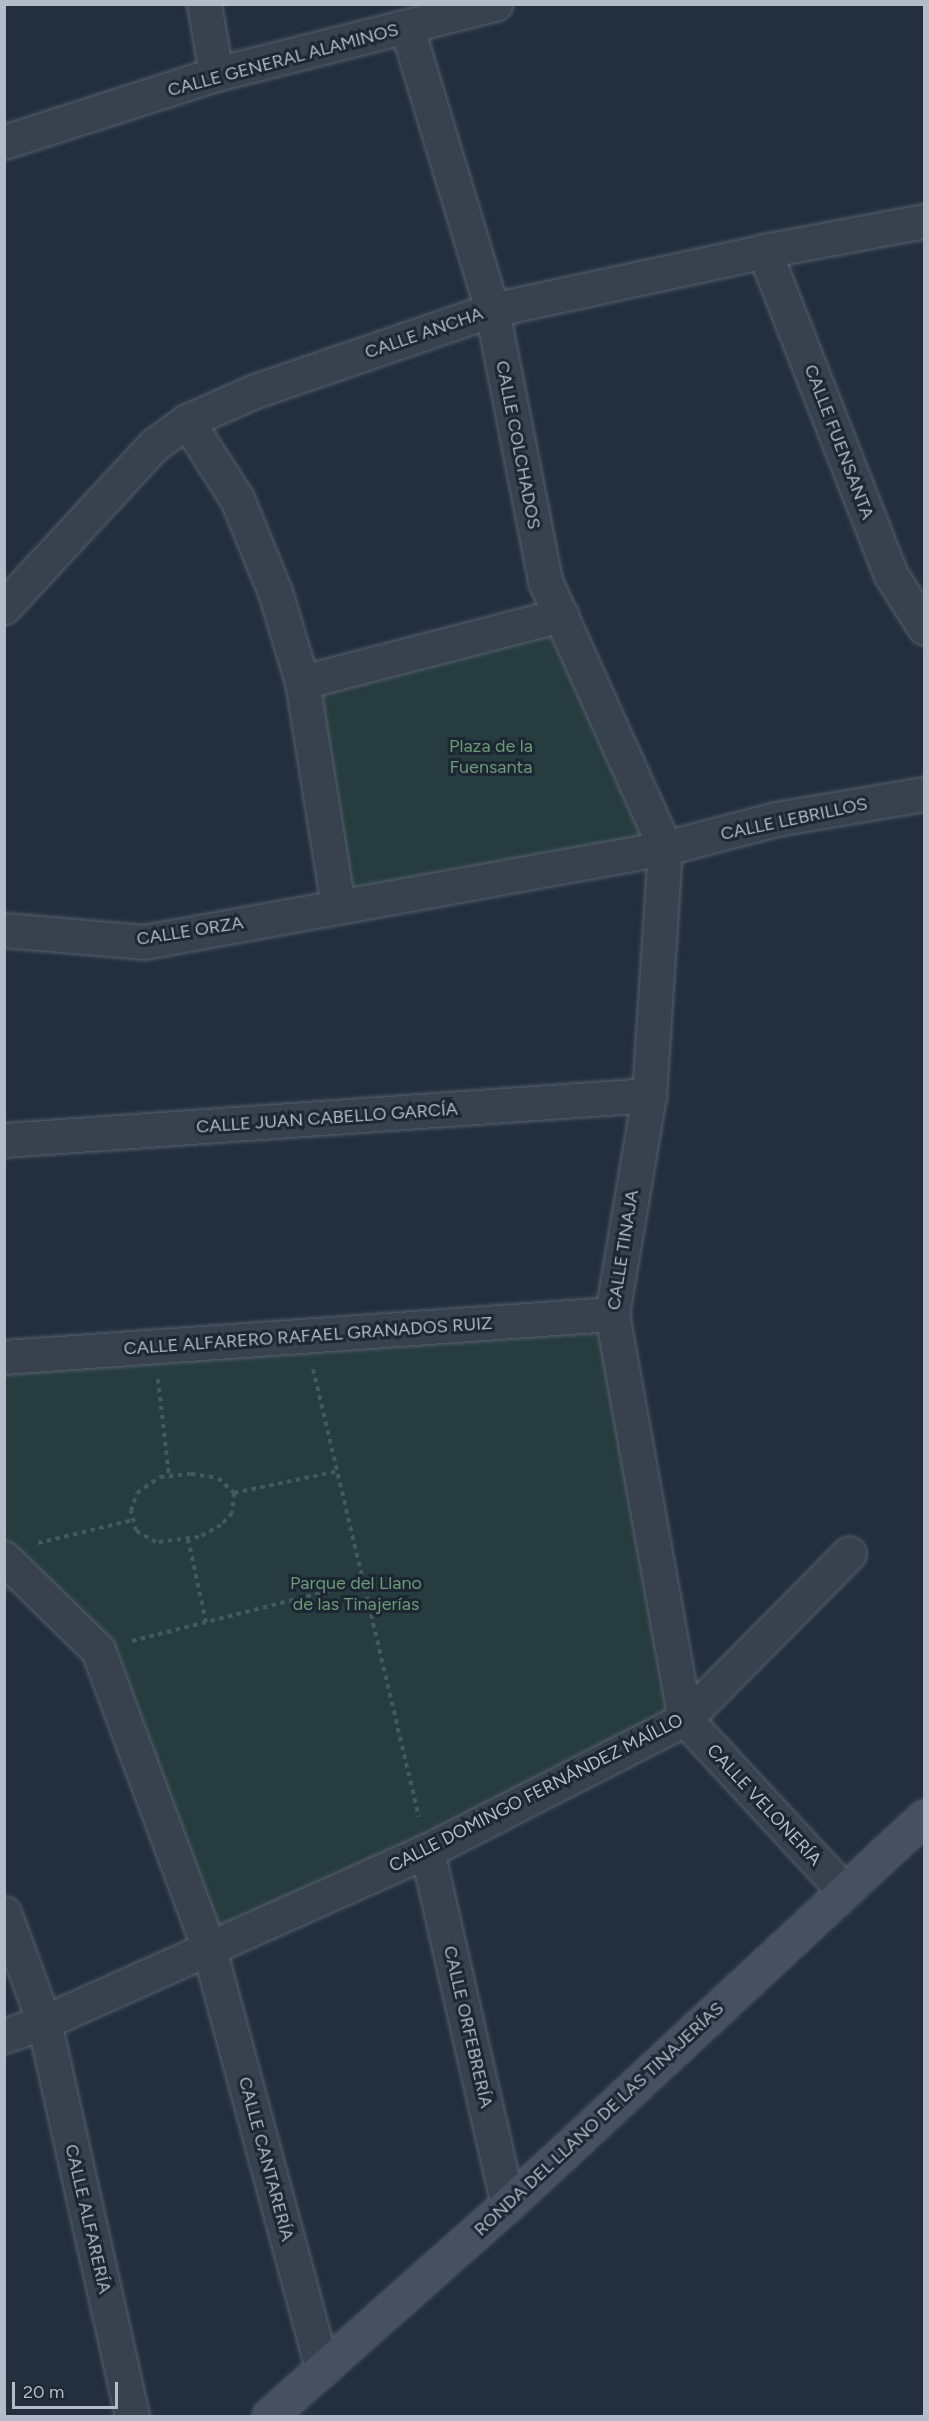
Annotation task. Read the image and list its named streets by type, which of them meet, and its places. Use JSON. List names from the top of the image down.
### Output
{
  "streets": {
    "street": [
      "CALLE GENERAL ALAMINOS",
      "CALLE ANCHA",
      "CALLE FUENSANTA",
      "CALLE COLCHADOS",
      "CALLE LEBRILLOS",
      "CALLE ORZA",
      "CALLE JUAN CABELLO GARCÍA",
      "CALLE TINAJA",
      "CALLE ALFARERO RAFAEL GRANADOS RUIZ",
      "CALLE DOMINGO FERNÁNDEZ MAÍLLO",
      "CALLE VELONERÍA",
      "CALLE ORFEBRERÍA",
      "RONDA DEL LLANO DE LAS TINAJERÍAS",
      "CALLE CANTARERÍA",
      "CALLE ALFARERÍA"
    ]
  },
  "crossings": [
    ["CALLE GENERAL ALAMINOS", "CALLE COLCHADOS"],
    ["CALLE ANCHA", "CALLE FUENSANTA"],
    ["CALLE ANCHA", "CALLE COLCHADOS"],
    ["CALLE COLCHADOS", "CALLE LEBRILLOS"],
    ["CALLE COLCHADOS", "CALLE TINAJA"],
    ["CALLE LEBRILLOS", "CALLE TINAJA"],
    ["CALLE JUAN CABELLO GARCÍA", "CALLE TINAJA"],
    ["CALLE TINAJA", "CALLE ALFARERO RAFAEL GRANADOS RUIZ"],
    ["CALLE TINAJA", "CALLE DOMINGO FERNÁNDEZ MAÍLLO"],
    ["CALLE TINAJA", "CALLE VELONERÍA"],
    ["CALLE DOMINGO FERNÁNDEZ MAÍLLO", "CALLE VELONERÍA"],
    ["CALLE DOMINGO FERNÁNDEZ MAÍLLO", "CALLE ORFEBRERÍA"],
    ["CALLE DOMINGO FERNÁNDEZ MAÍLLO", "CALLE CANTARERÍA"],
    ["CALLE DOMINGO FERNÁNDEZ MAÍLLO", "CALLE ALFARERÍA"],
    ["CALLE VELONERÍA", "RONDA DEL LLANO DE LAS TINAJERÍAS"],
    ["CALLE ORFEBRERÍA", "RONDA DEL LLANO DE LAS TINAJERÍAS"],
    ["RONDA DEL LLANO DE LAS TINAJERÍAS", "CALLE CANTARERÍA"]
  ],
  "parks": ["Plaza de la Fuensanta", "Parque del Llano de las Tinajerías"],
  "scale_bar": "20 m"
}
